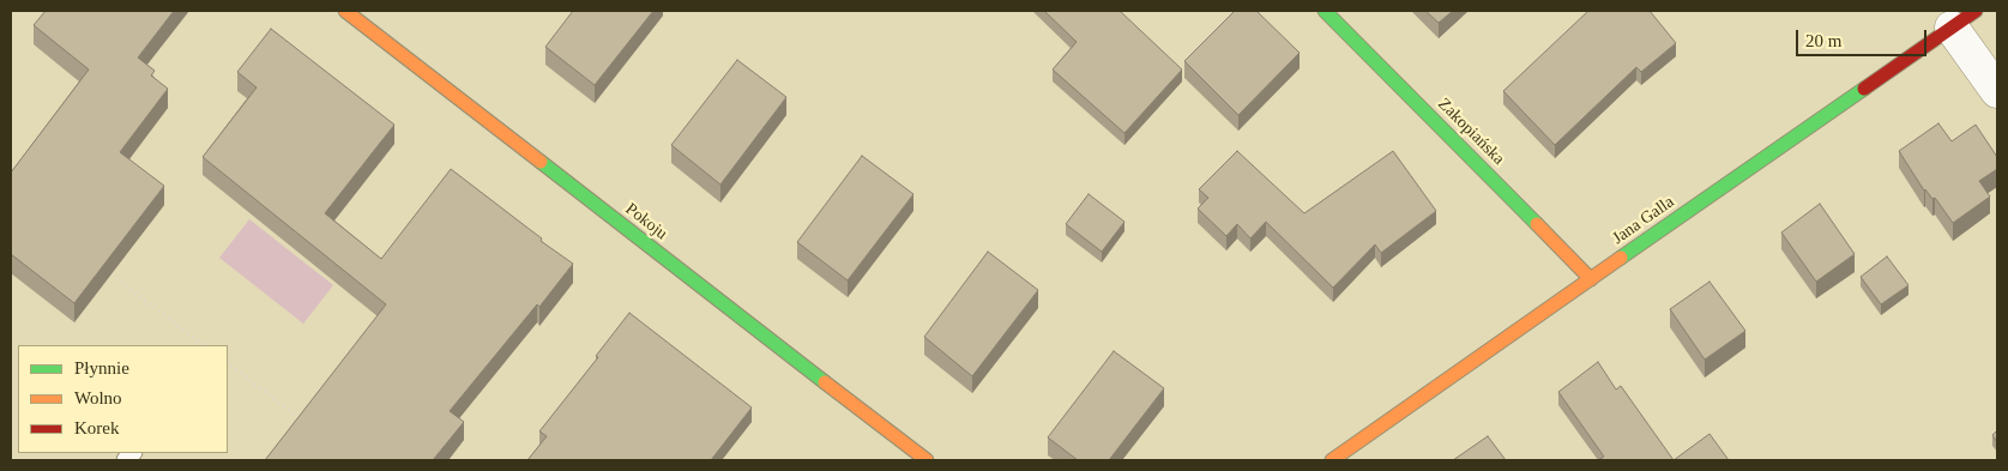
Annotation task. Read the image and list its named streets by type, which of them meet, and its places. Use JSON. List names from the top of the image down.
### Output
{
  "streets": {
    "street": ["Zakopiańska", "Jana Galla", "Pokoju"]
  },
  "crossings": [
    ["Zakopiańska", "Jana Galla"]
  ],
  "legend": ["Płynnie", "Wolno", "Korek"],
  "scale_bar": "20 m"
}
